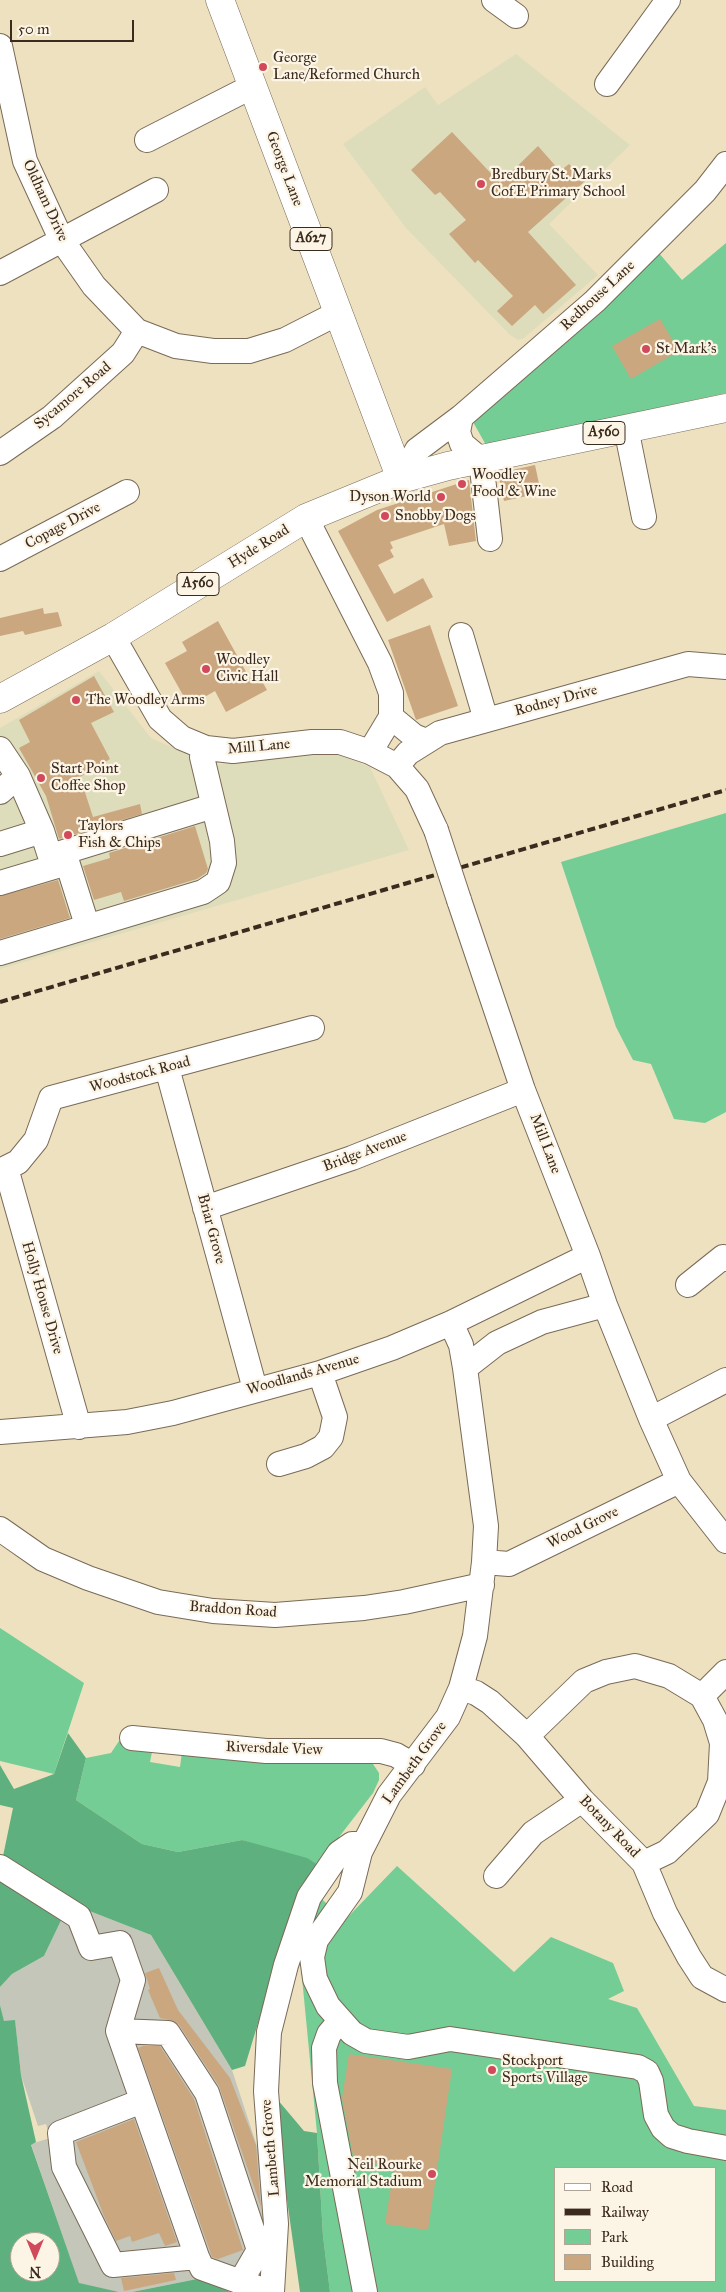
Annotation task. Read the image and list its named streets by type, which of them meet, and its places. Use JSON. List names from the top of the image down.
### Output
{
  "streets": {
    "main road": [
      "George Lane",
      "A627",
      "A560",
      "Hyde Road"
    ],
    "street": [
      "Oldham Drive",
      "Redhouse Lane",
      "Sycamore Road",
      "Copage Drive",
      "Rodney Drive",
      "Mill Lane",
      "Woodstock Road",
      "Bridge Avenue",
      "Briar Grove",
      "Holly House Drive",
      "Woodlands Avenue",
      "Wood Grove",
      "Braddon Road",
      "Riversdale View",
      "Lambeth Grove",
      "Botany Road"
    ]
  },
  "crossings": [
    ["George Lane", "Oldham Drive"],
    ["George Lane", "Redhouse Lane"],
    ["George Lane", "Hyde Road"],
    ["Oldham Drive", "Sycamore Road"],
    ["Redhouse Lane", "Hyde Road"],
    ["A560", "Hyde Road"],
    ["Hyde Road", "Mill Lane"],
    ["Rodney Drive", "Mill Lane"],
    ["Mill Lane", "Bridge Avenue"],
    ["Mill Lane", "Woodlands Avenue"],
    ["Mill Lane", "Wood Grove"],
    ["Woodstock Road", "Briar Grove"],
    ["Woodstock Road", "Holly House Drive"],
    ["Bridge Avenue", "Briar Grove"],
    ["Briar Grove", "Woodlands Avenue"],
    ["Holly House Drive", "Woodlands Avenue"],
    ["Woodlands Avenue", "Lambeth Grove"],
    ["Wood Grove", "Braddon Road"],
    ["Wood Grove", "Lambeth Grove"],
    ["Braddon Road", "Lambeth Grove"],
    ["Riversdale View", "Lambeth Grove"],
    ["Lambeth Grove", "Botany Road"]
  ],
  "places": [
    "George Lane/Reformed Church",
    "Bredbury St. Marks CofE Primary School",
    "St Mark's",
    "Woodley Food & Wine",
    "Dyson World",
    "Snobby Dogs",
    "Woodley Civic Hall",
    "The Woodley Arms",
    "Start Point Coffee Shop",
    "Taylors Fish & Chips",
    "Stockport Sports Village",
    "Neil Rourke Memorial Stadium"
  ],
  "legend": [
    "Road",
    "Railway",
    "Park",
    "Building"
  ],
  "scale_bar": "50 m",
  "north": "bottom"
}
